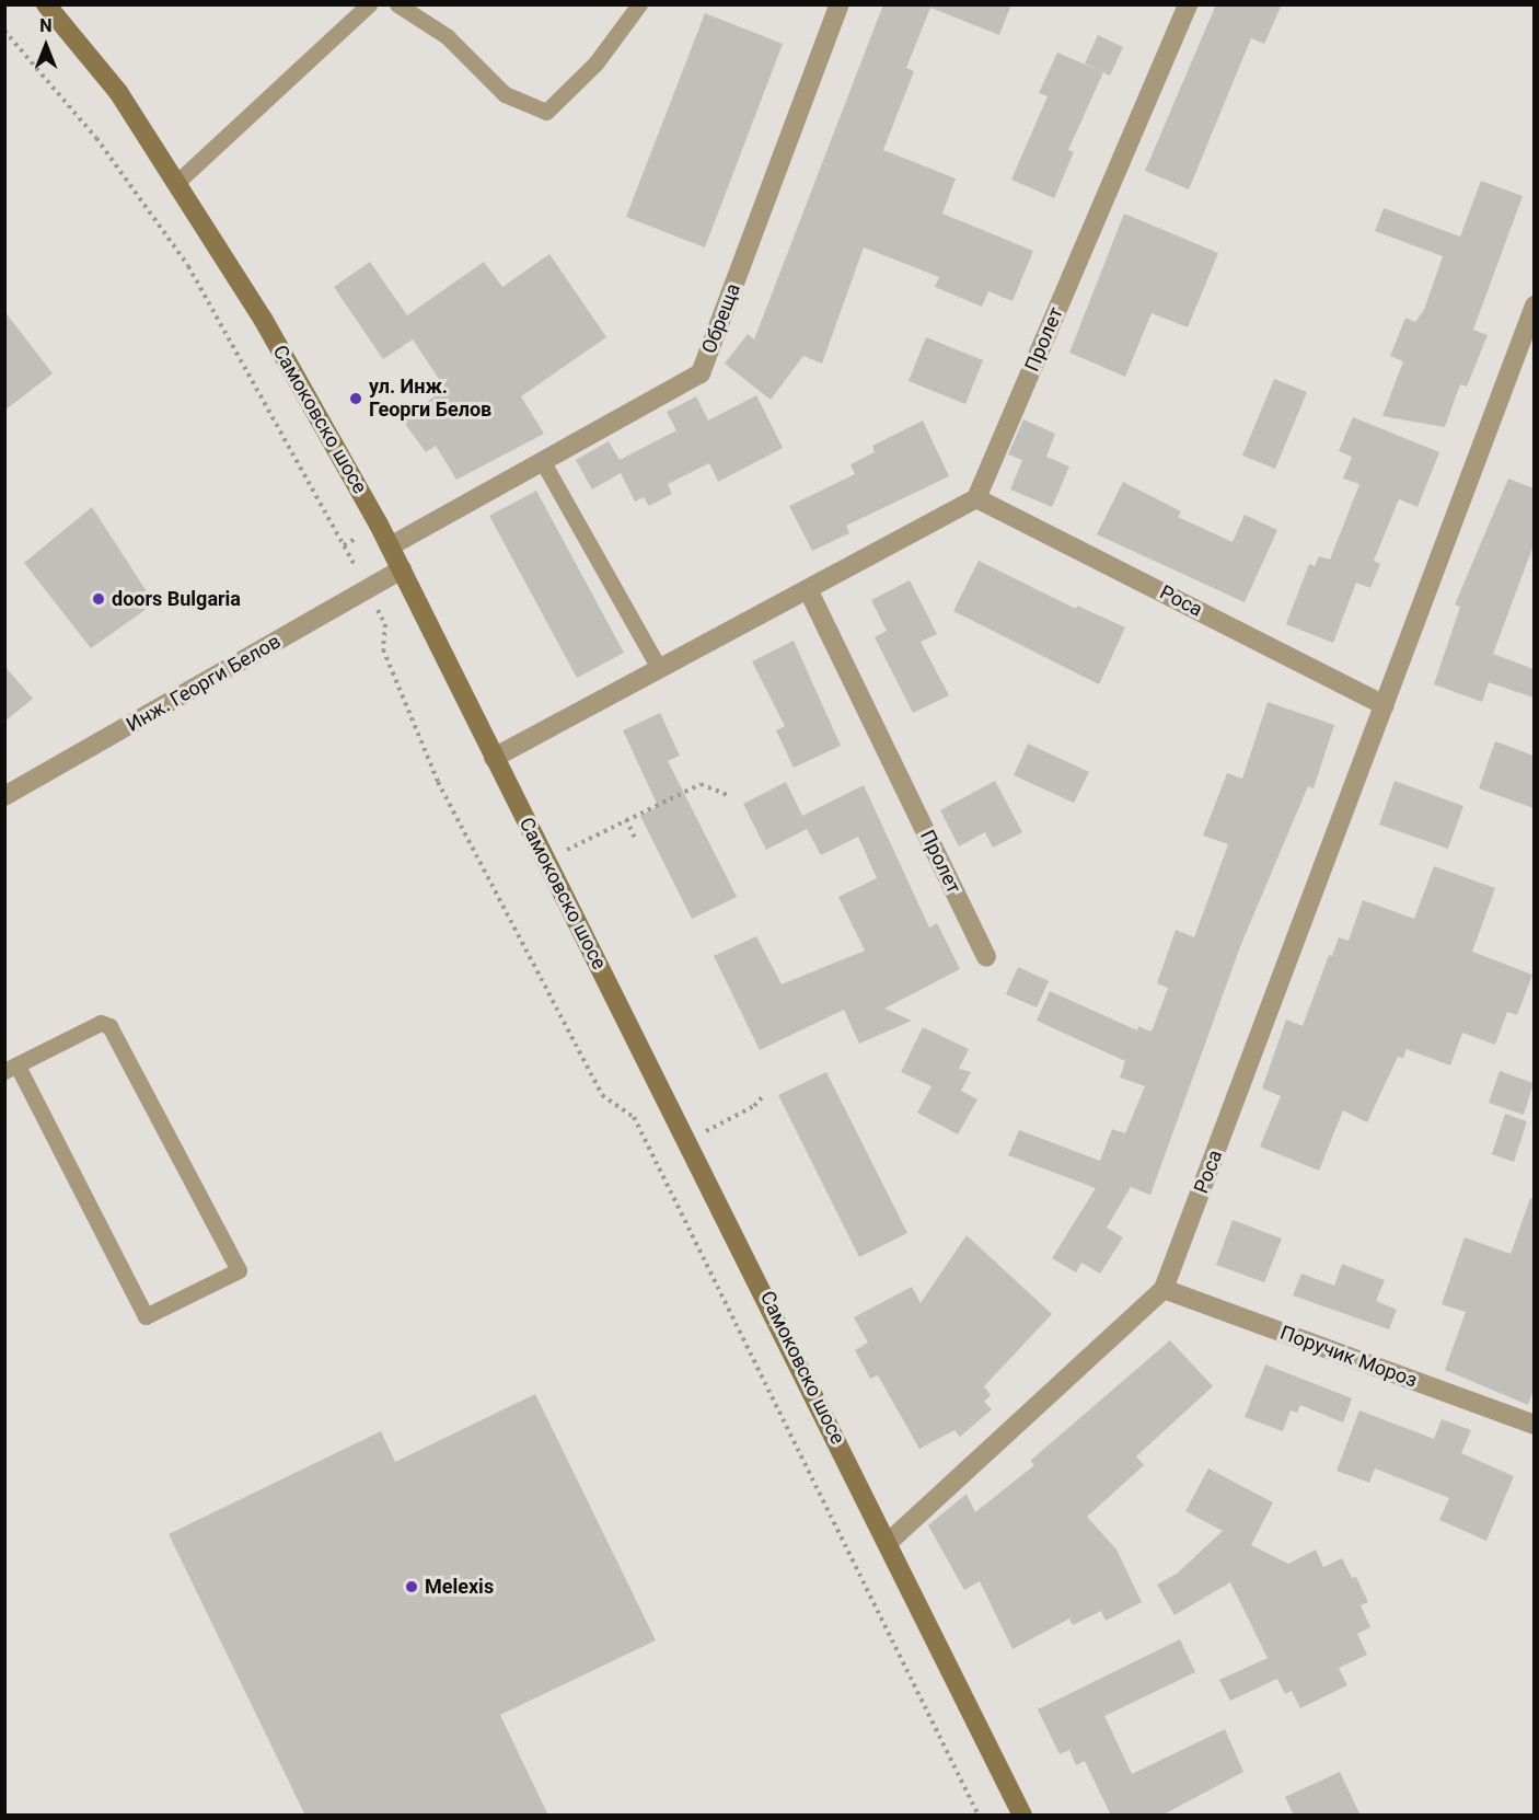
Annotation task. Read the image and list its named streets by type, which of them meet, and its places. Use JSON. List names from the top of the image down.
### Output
{
  "streets": {
    "main road": ["Самоковско шосе"],
    "street": [
      "Обреща",
      "Пролет",
      "Роса",
      "Инж. Георги Белов",
      "Поручик Мороз"
    ]
  },
  "crossings": [
    ["Обреща", "Самоковско шосе"],
    ["Пролет", "Роса"],
    ["Самоковско шосе", "Роса"],
    ["Самоковско шосе", "Инж. Георги Белов"],
    ["Роса", "Поручик Мороз"]
  ],
  "places": ["ул. Инж. Георги Белов", "doors Bulgaria", "Мelexis"],
  "north": "top"
}
